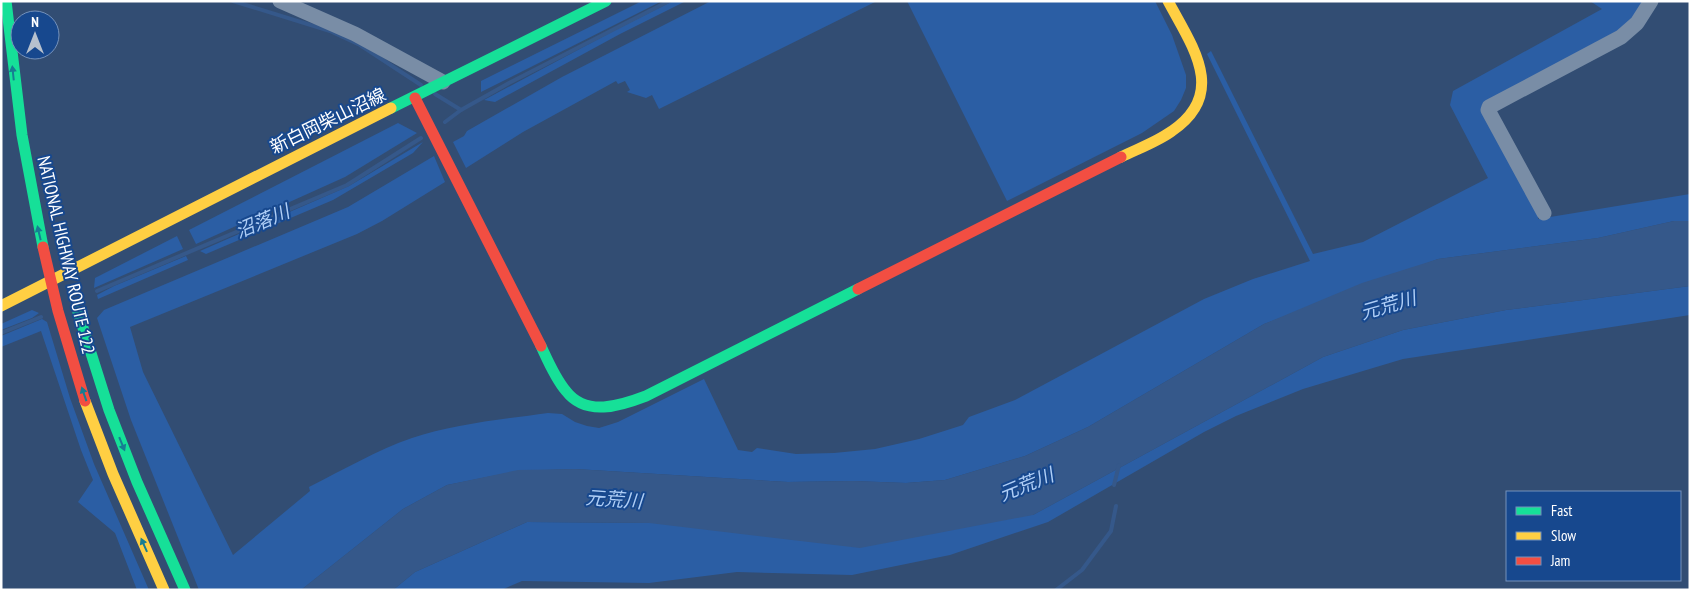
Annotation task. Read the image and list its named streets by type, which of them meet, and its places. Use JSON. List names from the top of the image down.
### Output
{
  "streets": {
    "main road": ["新白岡柴山沼線", "NATIONAL HIGHWAY ROUTE 122"]
  },
  "crossings": [
    ["新白岡柴山沼線", "NATIONAL HIGHWAY ROUTE 122"]
  ],
  "water": ["沼落川", "元荒川"],
  "legend": ["Fast", "Slow", "Jam"],
  "north": "top"
}
